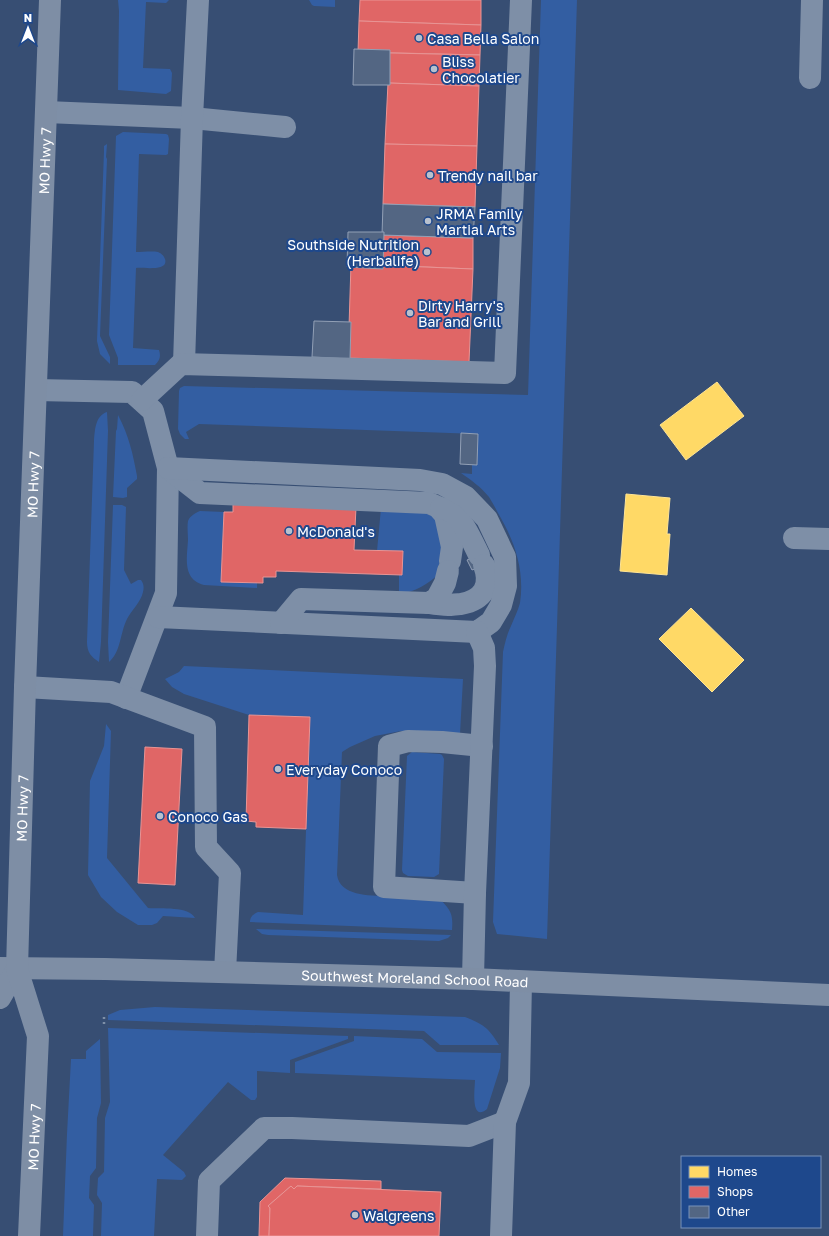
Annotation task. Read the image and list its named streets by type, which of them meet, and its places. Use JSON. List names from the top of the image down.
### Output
{
  "streets": {
    "main road": ["MO Hwy 7", "Southwest Moreland School Road"]
  },
  "crossings": [
    ["MO Hwy 7", "Southwest Moreland School Road"]
  ],
  "places": [
    "Casa Bella Salon",
    "Bliss Chocolatier",
    "Trendy nail bar",
    "JRMA Family Martial Arts",
    "Southside Nutrition (Herbalife)",
    "Dirty Harry's Bar and Grill",
    "McDonald's",
    "Everyday Conoco",
    "Conoco Gas",
    "Walgreens"
  ],
  "legend": ["Homes", "Shops", "Other"],
  "north": "top"
}
